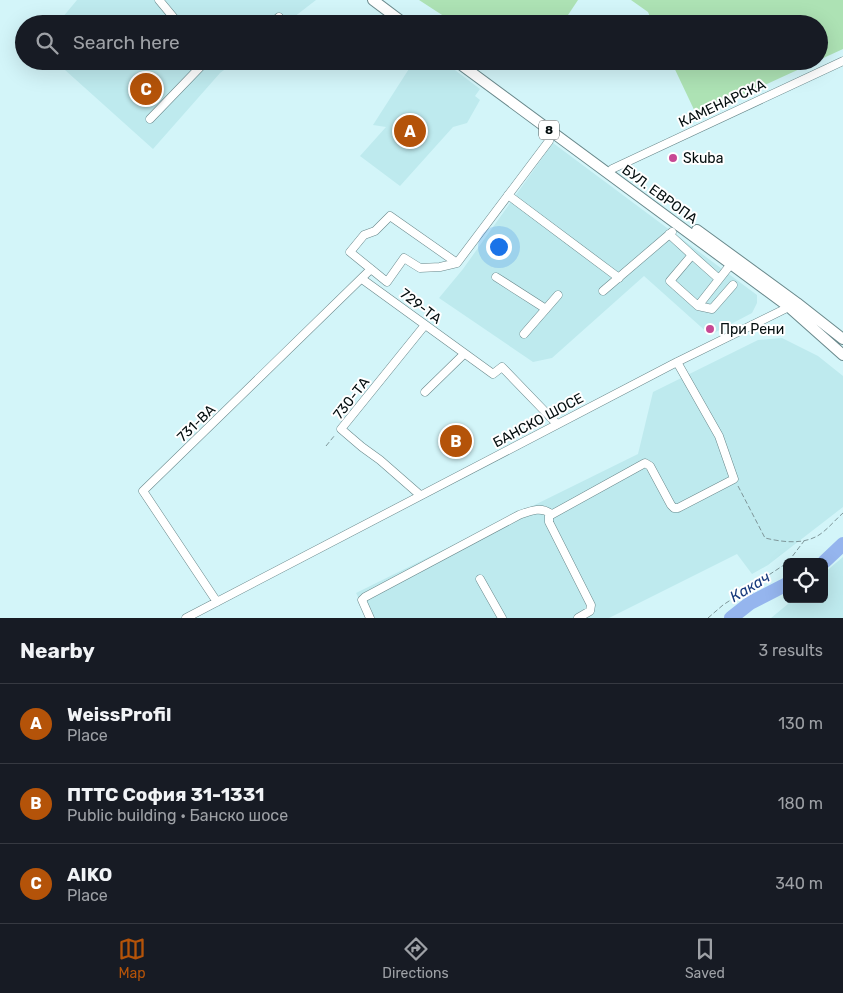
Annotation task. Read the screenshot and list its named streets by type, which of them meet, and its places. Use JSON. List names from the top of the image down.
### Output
{
  "streets": {
    "main road": ["8", "БУЛ. ЕВРОПА"],
    "street": [
      "КАМЕНАРСКА",
      "729-ТА",
      "730-ТА",
      "БАНСКО ШОСЕ",
      "731-ВА"
    ]
  },
  "crossings": [
    ["КАМЕНАРСКА", "БУЛ. ЕВРОПА"],
    ["БУЛ. ЕВРОПА", "БАНСКО ШОСЕ"],
    ["729-ТА", "730-ТА"],
    ["729-ТА", "БАНСКО ШОСЕ"],
    ["729-ТА", "731-ВА"],
    ["730-ТА", "БАНСКО ШОСЕ"],
    ["БАНСКО ШОСЕ", "731-ВА"]
  ],
  "water": ["Какач"],
  "places": ["Skuba", "При Рени"],
  "page": {
    "search": "Search here",
    "pins": ["C", "A", "B"],
    "heading": ["Nearby", "3 results"],
    "list": [
      {
        "mark": "A",
        "name": "WeissProfil",
        "note": "Place",
        "value": "130 m"
      },
      {
        "mark": "B",
        "name": "ПТТС София 31-1331",
        "note": "Public building · Банско шосе",
        "value": "180 m"
      },
      {
        "mark": "C",
        "name": "AIKO",
        "note": "Place",
        "value": "340 m"
      }
    ],
    "nav": ["Map", "Directions", "Saved"]
  }
}
